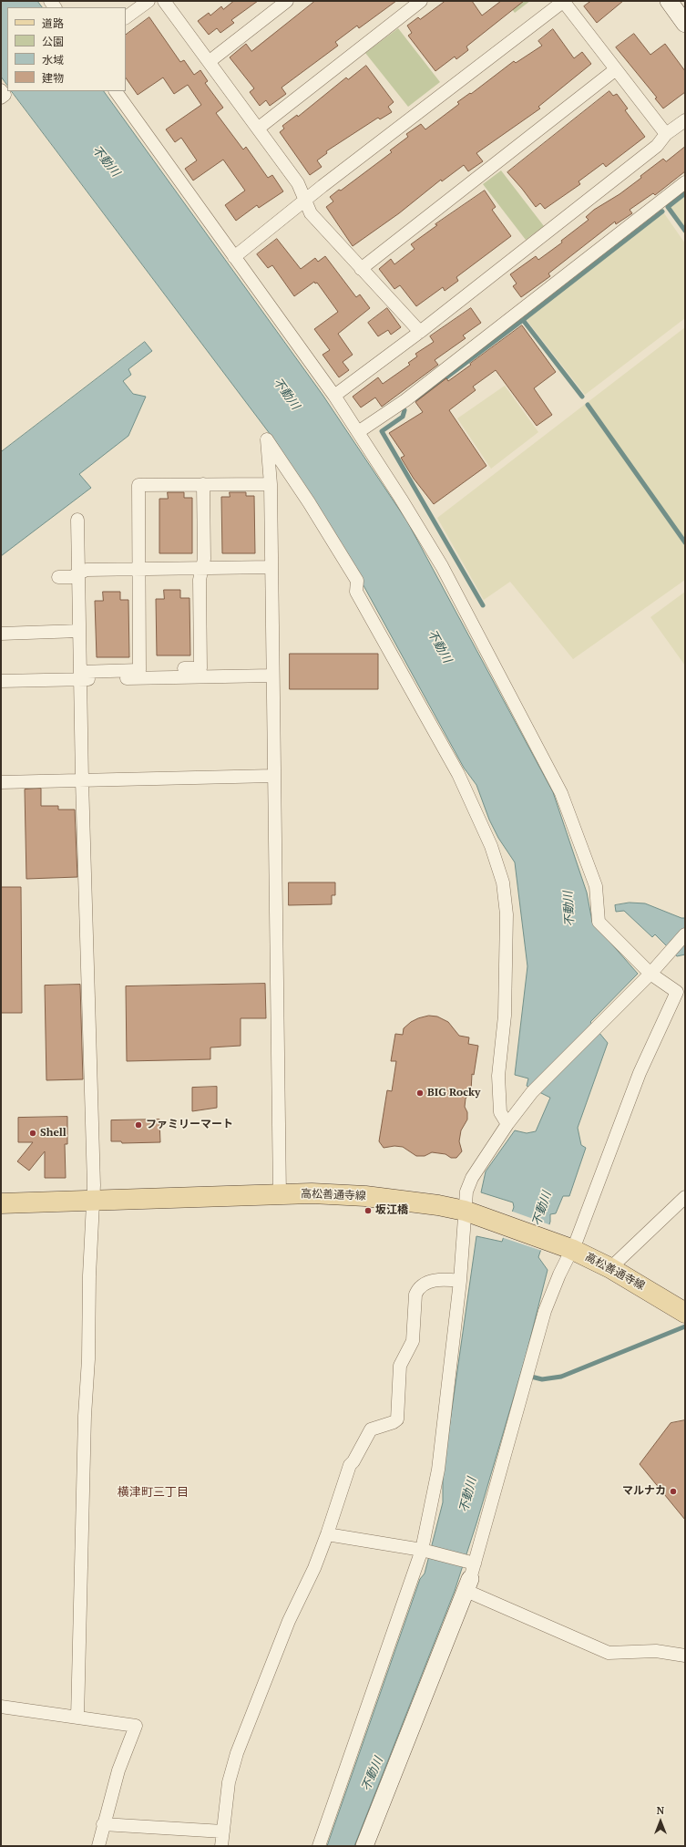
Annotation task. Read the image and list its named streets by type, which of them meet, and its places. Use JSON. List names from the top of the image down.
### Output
{
  "streets": {
    "main road": ["高松善通寺線"]
  },
  "districts": ["横津町三丁目"],
  "water": ["不動川"],
  "places": [
    "BIG Rocky",
    "ファミリーマート",
    "Shell",
    "坂江橋",
    "マルナカ"
  ],
  "legend": [
    "道路",
    "公園",
    "水域",
    "建物"
  ],
  "north": "top"
}
